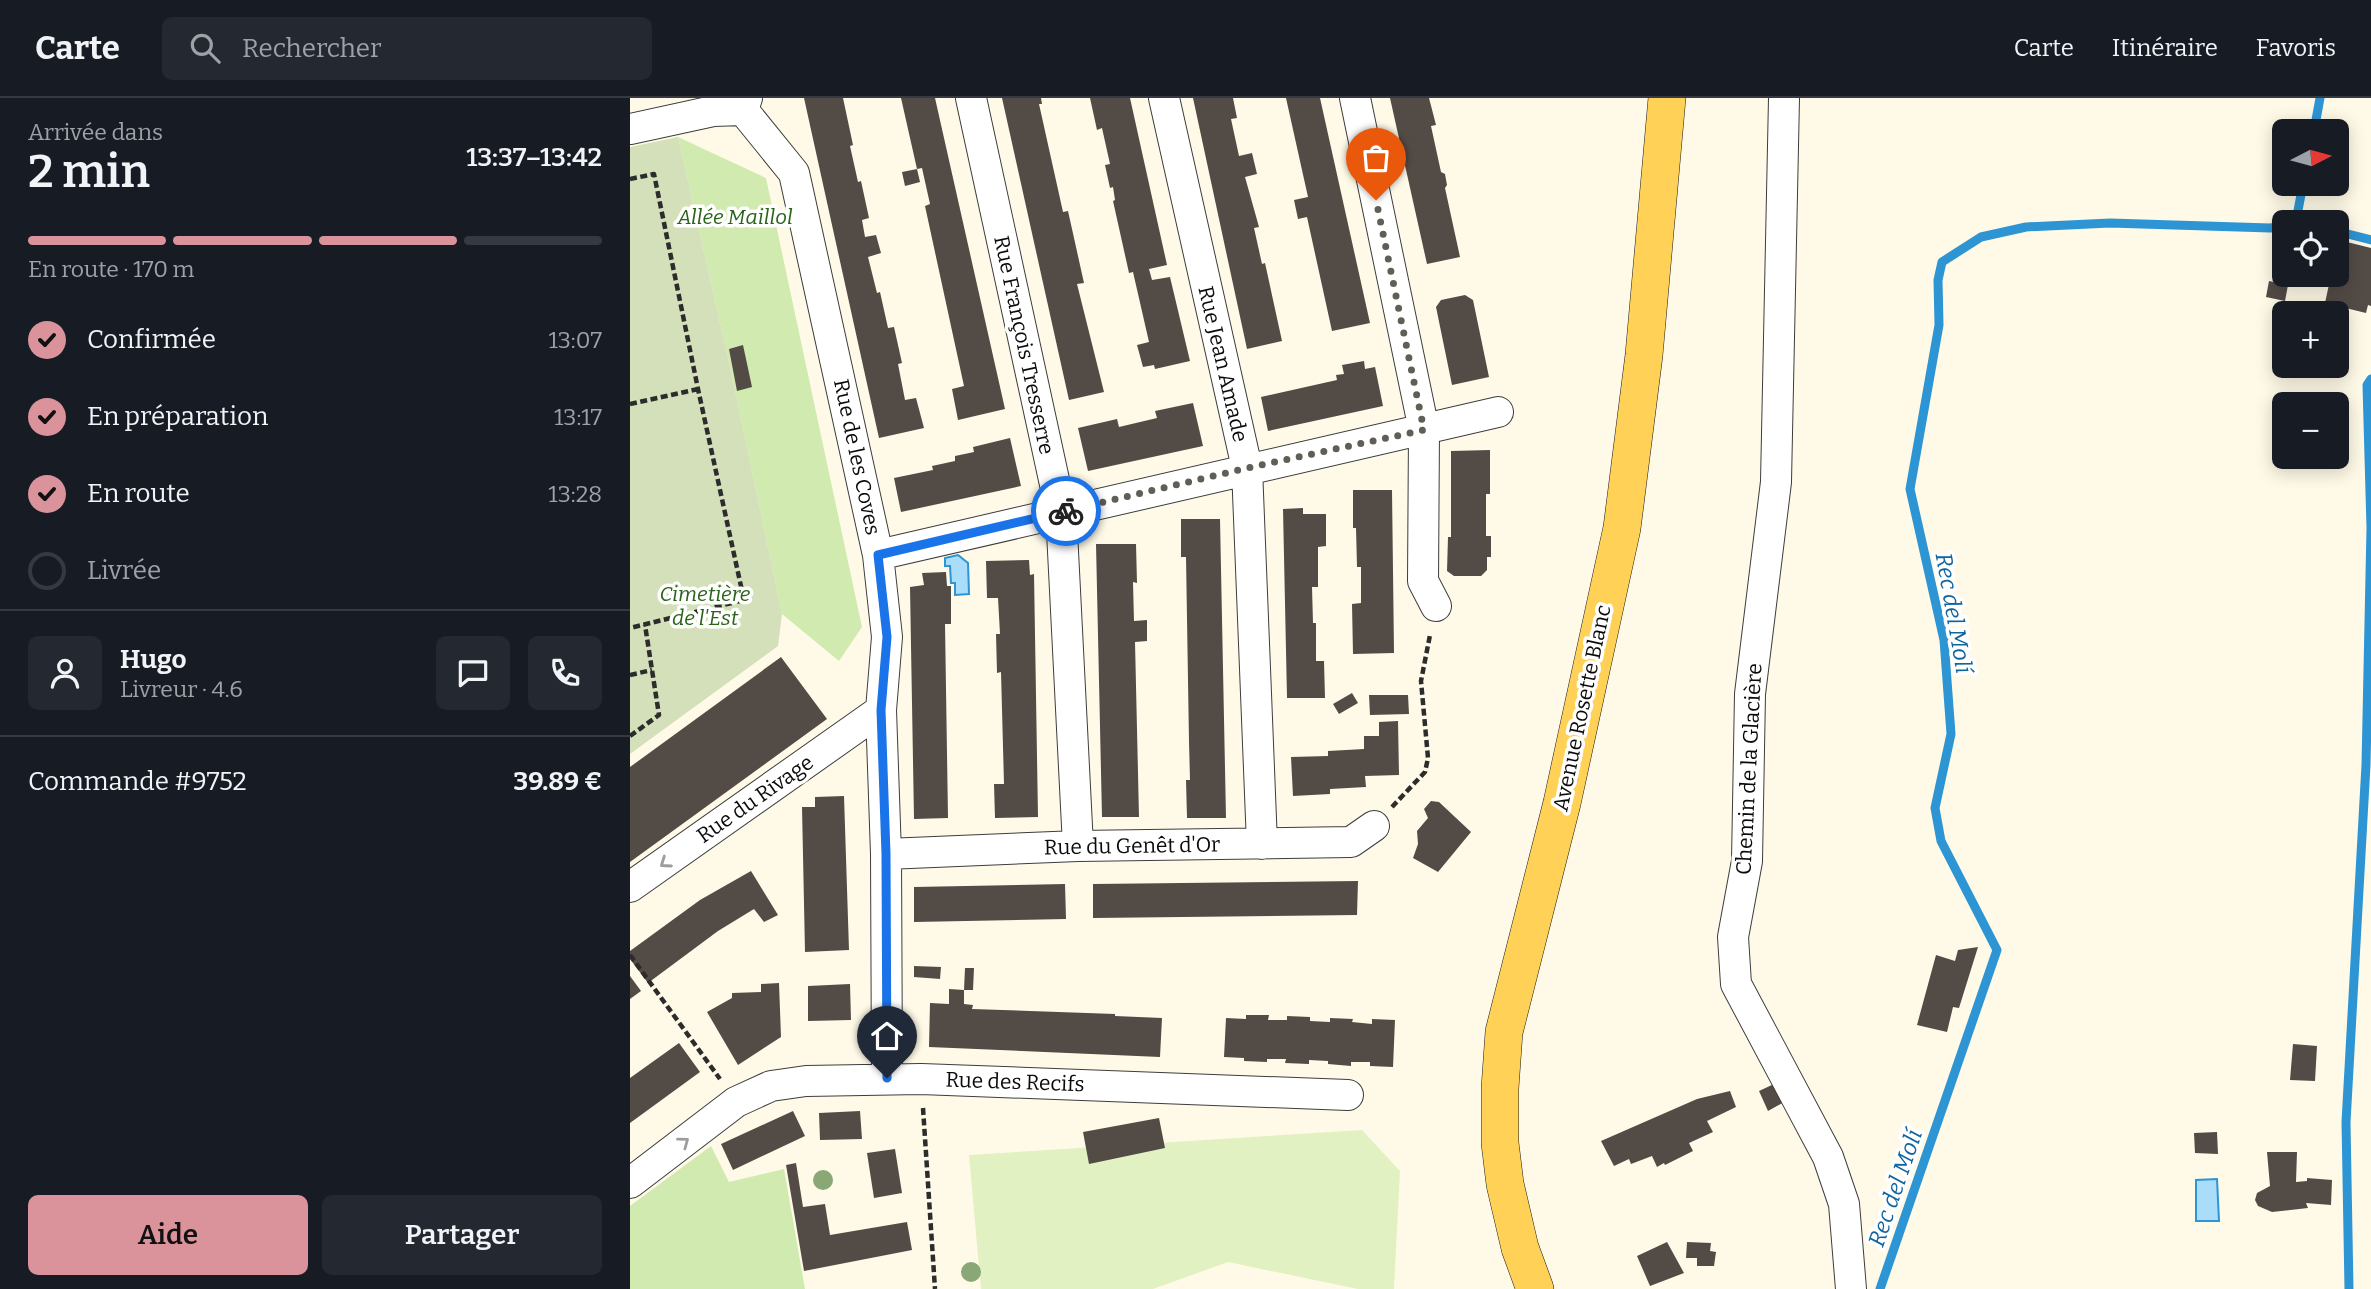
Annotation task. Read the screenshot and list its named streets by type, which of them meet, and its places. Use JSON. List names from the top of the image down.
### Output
{
  "streets": {
    "main road": ["Avenue Rosette Blanc"],
    "street": [
      "Rue François Tresserre",
      "Rue Jean Amade",
      "Rue de les Coves",
      "Chemin de la Glacière",
      "Rue du Rivage",
      "Rue du Genêt d'Or",
      "Rue des Recifs"
    ]
  },
  "crossings": [
    ["Rue François Tresserre", "Rue du Genêt d'Or"],
    ["Rue Jean Amade", "Rue du Genêt d'Or"],
    ["Rue de les Coves", "Rue du Rivage"],
    ["Rue de les Coves", "Rue du Genêt d'Or"],
    ["Rue de les Coves", "Rue des Recifs"]
  ],
  "one_way": ["Rue du Rivage"],
  "water": ["Rec del Molí"],
  "parks": ["Allée Maillol", "Cimetière de l'Est"],
  "north": "right",
  "page": {
    "header": "Carte",
    "search": "Rechercher",
    "nav": ["Carte", "Itinéraire", "Favoris"],
    "heading": ["2 min", "Arrivée dans", "13:37–13:42"],
    "panel": [
      "Hugo",
      "Livreur · 4.6",
      "Commande #9752",
      "39.89 €"
    ],
    "map_buttons": ["+", "−"],
    "bar": "En route · 170 m",
    "list": [
      ["Confirmée", "13:07"],
      ["En préparation", "13:17"],
      ["En route", "13:28"],
      "Livrée"
    ],
    "buttons": ["Aide", "Partager"]
  }
}
